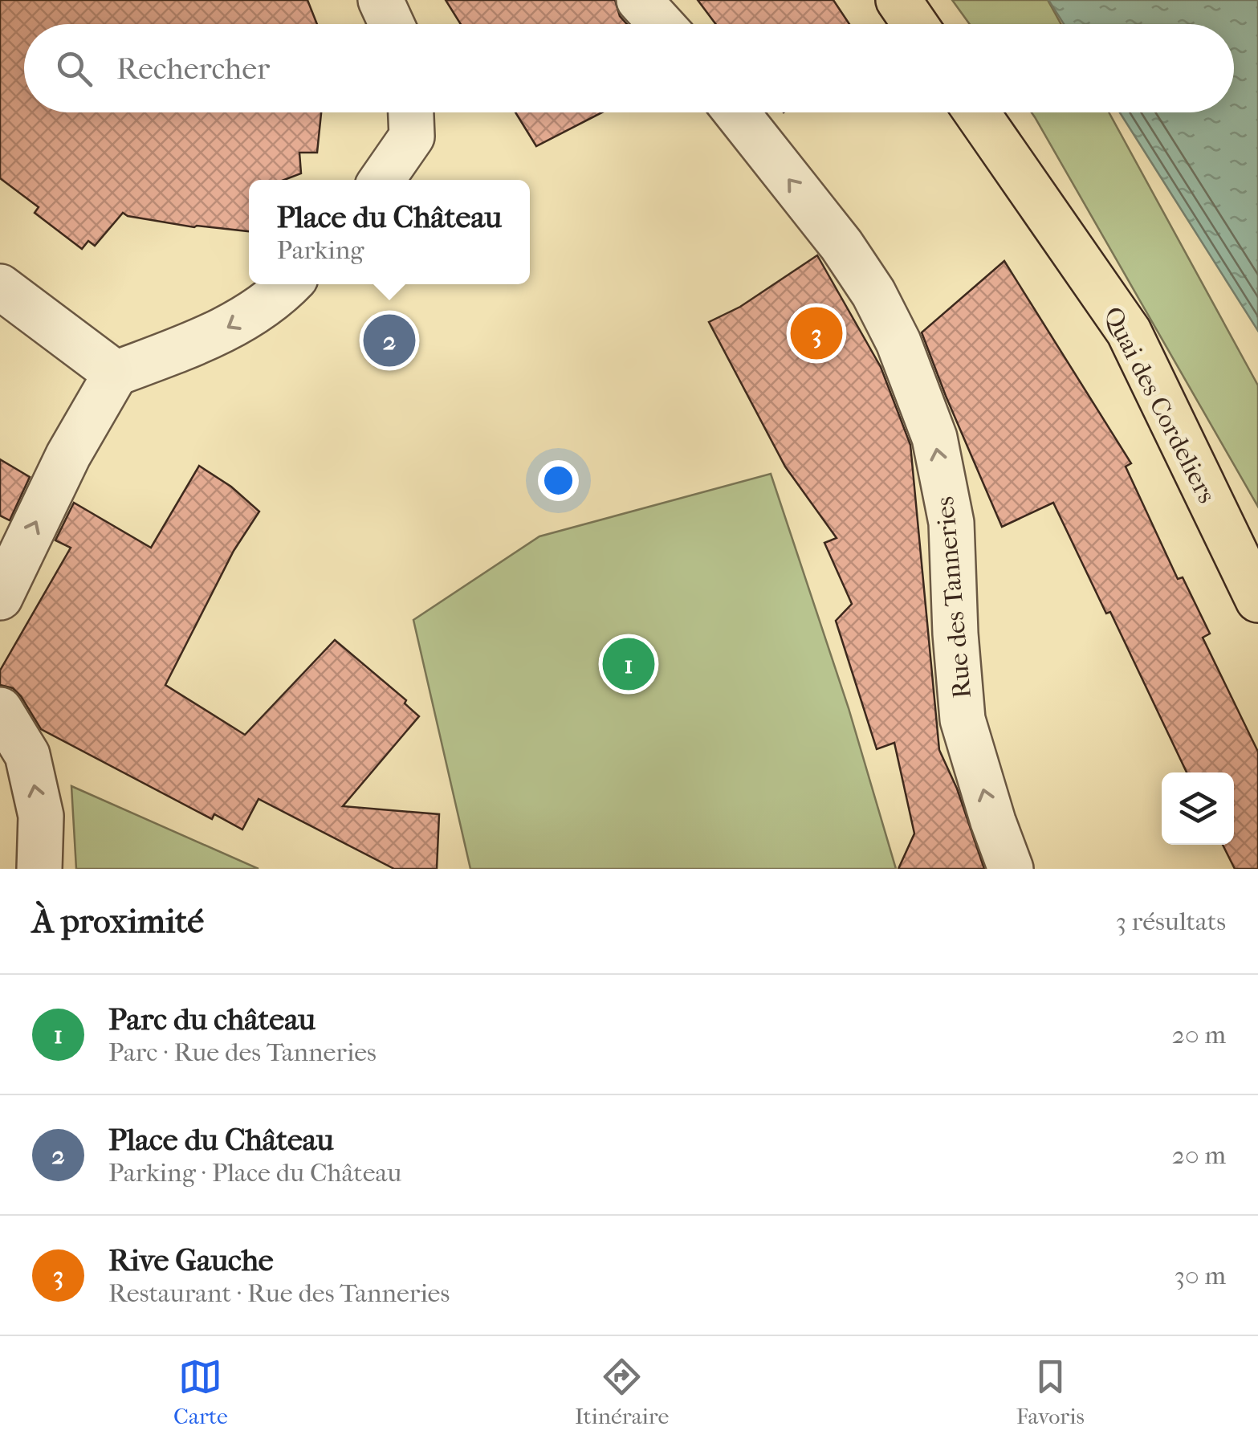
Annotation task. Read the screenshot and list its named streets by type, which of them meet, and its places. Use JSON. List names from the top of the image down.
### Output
{
  "streets": {
    "main road": ["Quai des Cordeliers"],
    "street": ["Rue des Tanneries"]
  },
  "one_way": ["Rue des Tanneries"],
  "page": {
    "search": "Rechercher",
    "popup": ["Place du Château", "Parking"],
    "pins": ["3", "2", "1"],
    "heading": ["À proximité", "3 résultats"],
    "list": [
      {
        "mark": "1",
        "name": "Parc du château",
        "note": "Parc · Rue des Tanneries",
        "value": "20 m"
      },
      {
        "mark": "2",
        "name": "Place du Château",
        "note": "Parking · Place du Château",
        "value": "20 m"
      },
      {
        "mark": "3",
        "name": "Rive Gauche",
        "note": "Restaurant · Rue des Tanneries",
        "value": "30 m"
      }
    ],
    "nav": ["Carte", "Itinéraire", "Favoris"]
  }
}
